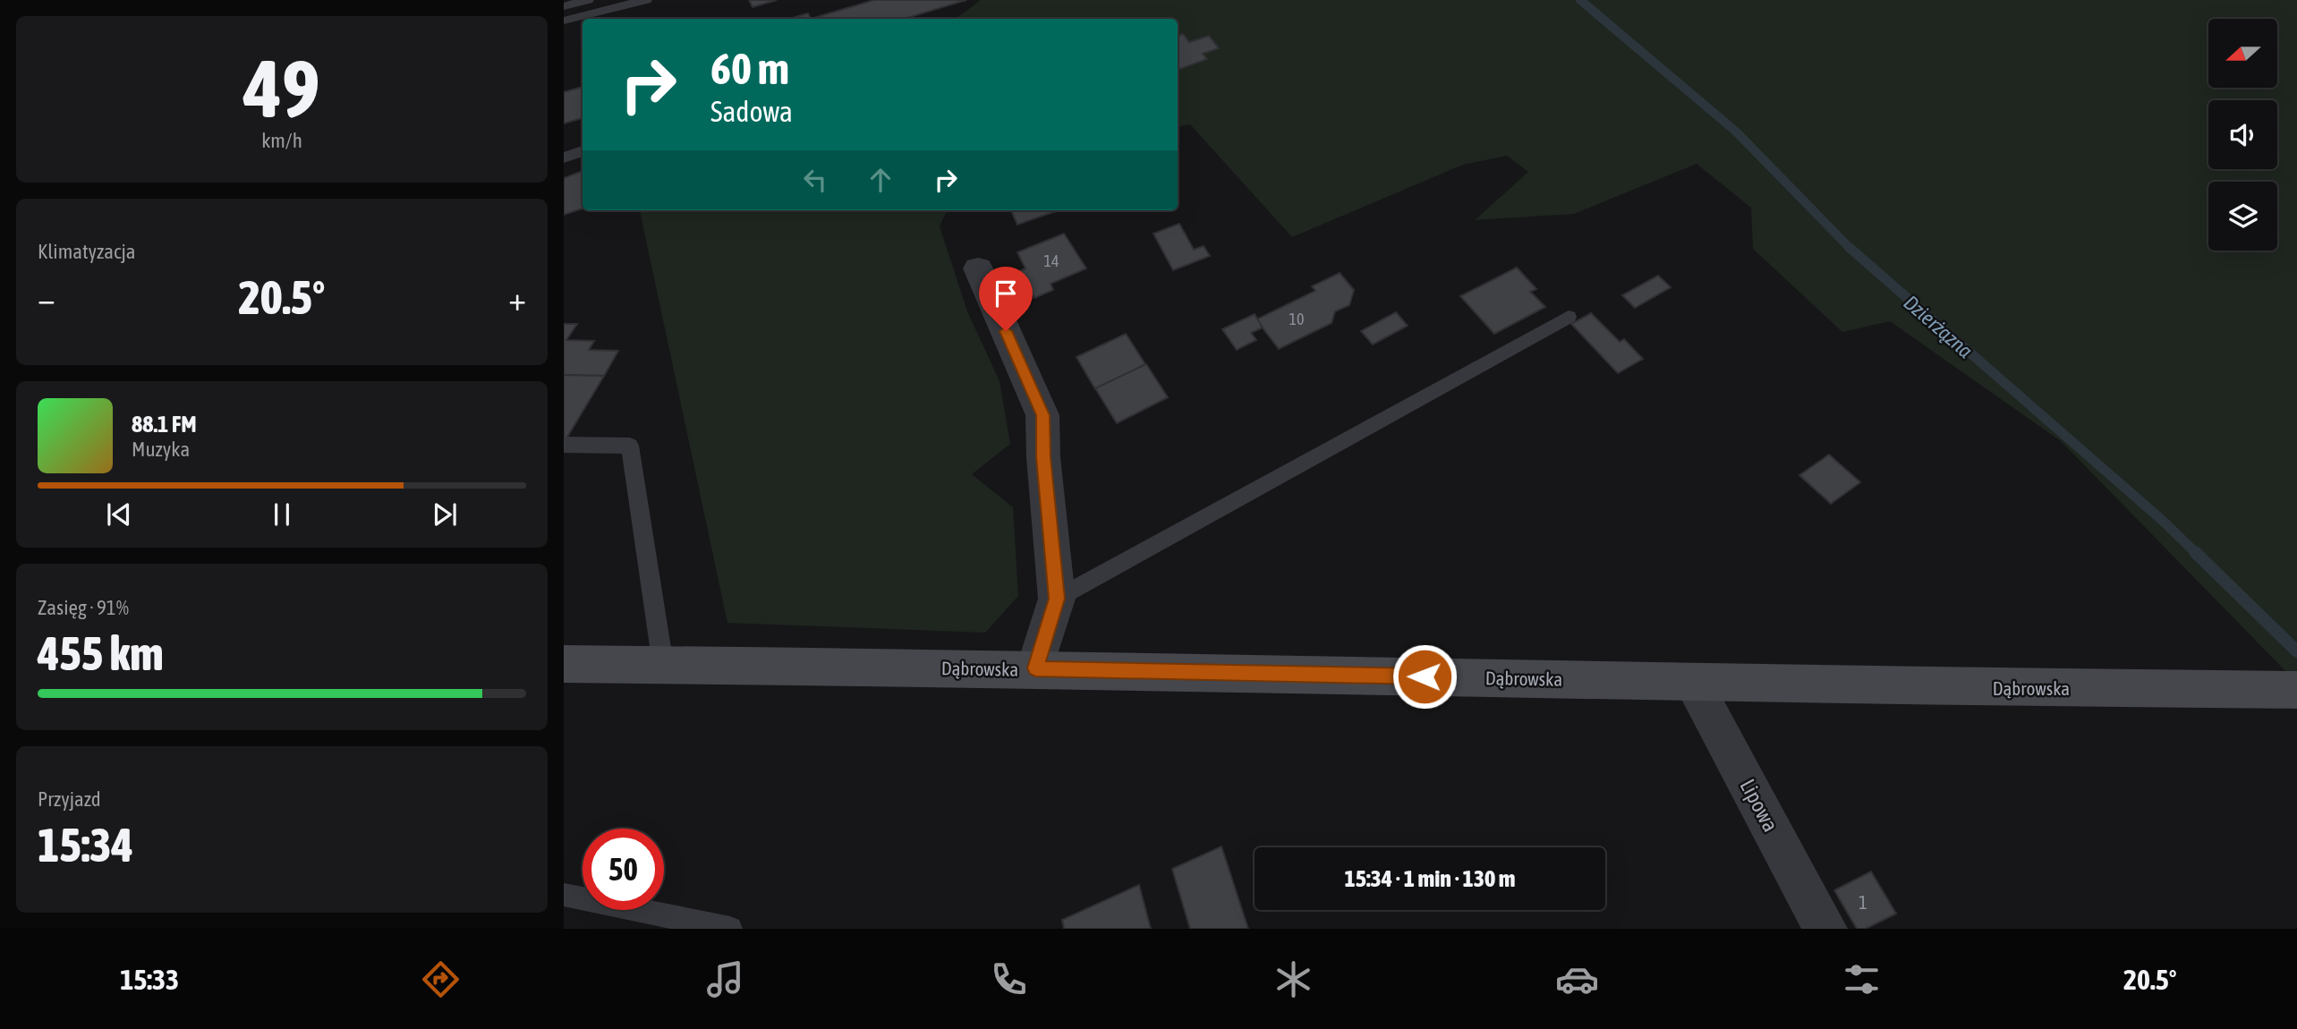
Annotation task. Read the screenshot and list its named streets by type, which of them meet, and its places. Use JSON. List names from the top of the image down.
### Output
{
  "streets": {
    "main road": ["Dąbrowska"],
    "street": ["Lipowa"]
  },
  "crossings": [
    ["Dąbrowska", "Lipowa"]
  ],
  "water": ["Dzierżązna"],
  "house_numbers": ["14", "10", "1"],
  "north": "left",
  "page": {
    "tile": [
      ["49", "km/h"],
      "Klimatyzacja",
      ["Zasięg · 91%", "455 km"],
      ["Przyjazd", "15:34"]
    ],
    "turn": ["60 m", "Sadowa"],
    "heat": ["−", "20.5°", "+"],
    "song": ["88.1 FM", "Muzyka"],
    "limit": "50",
    "trip": "15:34 · 1 min · 130 m",
    "tabs": ["15:33", "20.5°"]
  }
}
